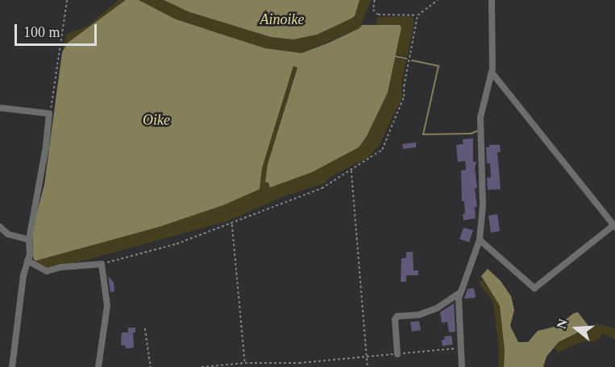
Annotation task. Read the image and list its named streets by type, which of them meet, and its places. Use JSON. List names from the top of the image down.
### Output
{
  "water": ["Ainoike", "Oike"],
  "scale_bar": "100 m",
  "north": "left"
}
